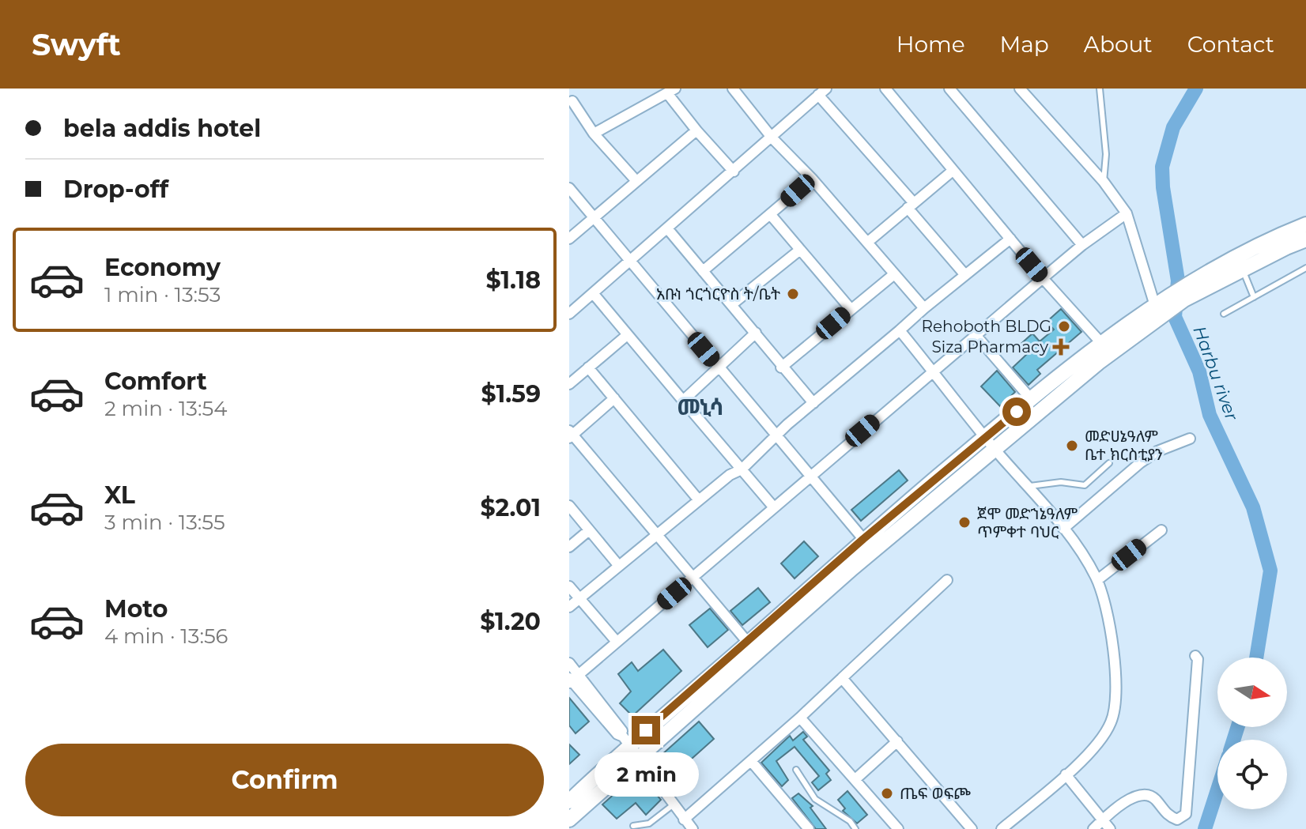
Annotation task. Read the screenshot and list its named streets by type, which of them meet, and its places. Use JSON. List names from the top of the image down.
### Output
{
  "districts": ["መኒሳ"],
  "water": ["Harbu river"],
  "places": {
    "other": [
      "አቡነ ጎርጎርዮስ ት/ቤት",
      "Rehoboth BLDG",
      "መድሀኔዓለም ቤተ ክርስቲያን",
      "ጀሞ መድኀኔዓለም ጥምቀተ ባህር",
      "ጤፍ ወፍጮ"
    ],
    "health": ["Siza Pharmacy"]
  },
  "north": "right",
  "page": {
    "header": "Swyft",
    "nav": [
      "Home",
      "Map",
      "About",
      "Contact"
    ],
    "banner": ["bela addis hotel", "Drop-off"],
    "list": [
      {
        "name": "Economy",
        "note": "1 min · 13:53",
        "value": "$1.18"
      },
      {
        "name": "Comfort",
        "note": "2 min · 13:54",
        "value": "$1.59"
      },
      {
        "name": "XL",
        "note": "3 min · 13:55",
        "value": "$2.01"
      },
      {
        "name": "Moto",
        "note": "4 min · 13:56",
        "value": "$1.20"
      }
    ],
    "buttons": "Confirm",
    "bubble": "2 min"
  }
}
